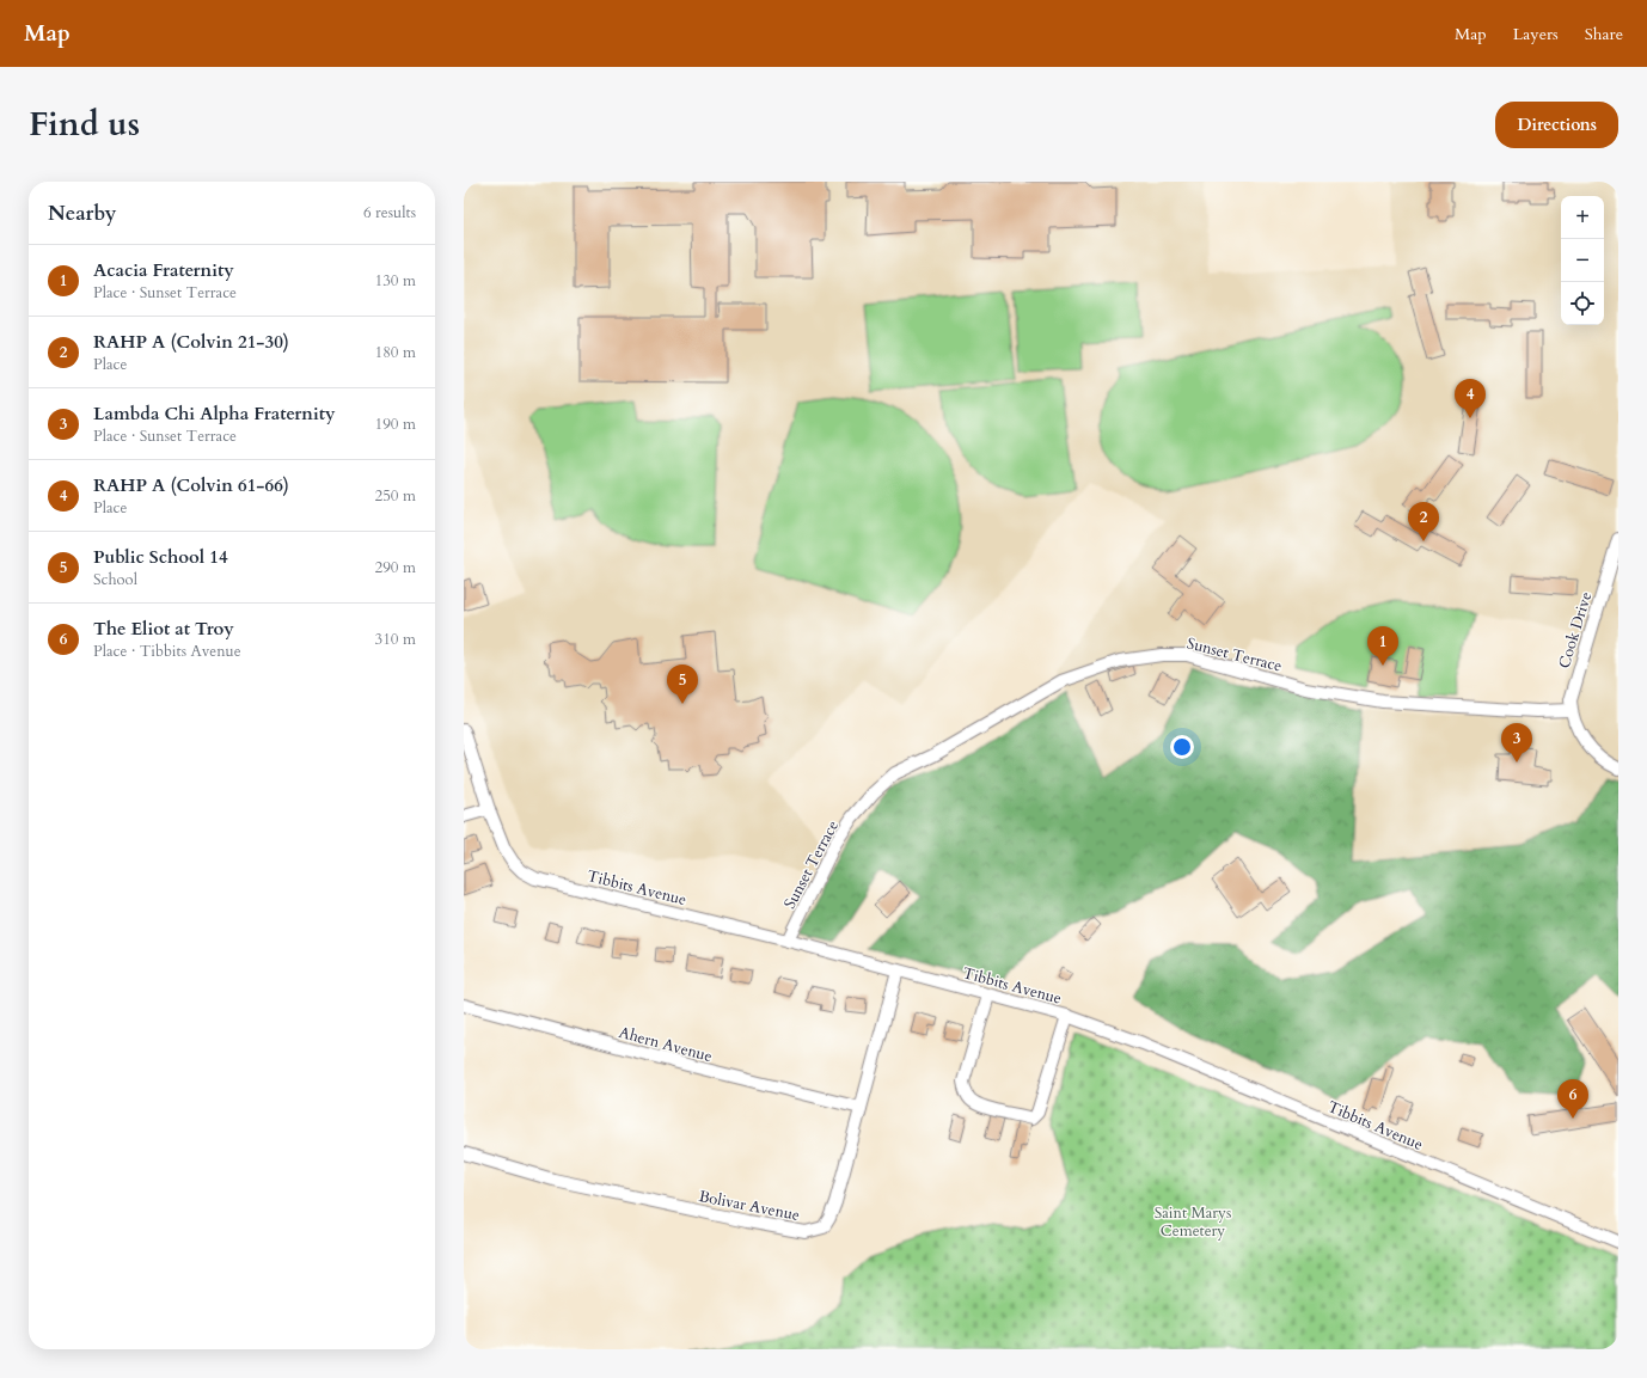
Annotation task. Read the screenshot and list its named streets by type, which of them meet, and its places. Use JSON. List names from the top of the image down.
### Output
{
  "streets": {
    "street": [
      "Cook Drive",
      "Sunset Terrace",
      "Tibbits Avenue",
      "Ahern Avenue",
      "Bolivar Avenue"
    ]
  },
  "crossings": [
    ["Cook Drive", "Sunset Terrace"],
    ["Sunset Terrace", "Tibbits Avenue"],
    ["Tibbits Avenue", "Bolivar Avenue"],
    ["Ahern Avenue", "Bolivar Avenue"]
  ],
  "parks": ["Saint Marys Cemetery"],
  "page": {
    "header": "Map",
    "nav": ["Map", "Layers", "Share"],
    "title": "Find us",
    "buttons": "Directions",
    "heading": ["Nearby", "6 results"],
    "map_buttons": ["+", "−"],
    "list": [
      {
        "mark": "1",
        "name": "Acacia Fraternity",
        "note": "Place · Sunset Terrace",
        "value": "130 m"
      },
      {
        "mark": "2",
        "name": "RAHP A (Colvin 21-30)",
        "note": "Place",
        "value": "180 m"
      },
      {
        "mark": "3",
        "name": "Lambda Chi Alpha Fraternity",
        "note": "Place · Sunset Terrace",
        "value": "190 m"
      },
      {
        "mark": "4",
        "name": "RAHP A (Colvin 61-66)",
        "note": "Place",
        "value": "250 m"
      },
      {
        "mark": "5",
        "name": "Public School 14",
        "note": "School",
        "value": "290 m"
      },
      {
        "mark": "6",
        "name": "The Eliot at Troy",
        "note": "Place · Tibbits Avenue",
        "value": "310 m"
      }
    ],
    "pins": [
      "4",
      "2",
      "1",
      "5",
      "3",
      "6"
    ]
  }
}
